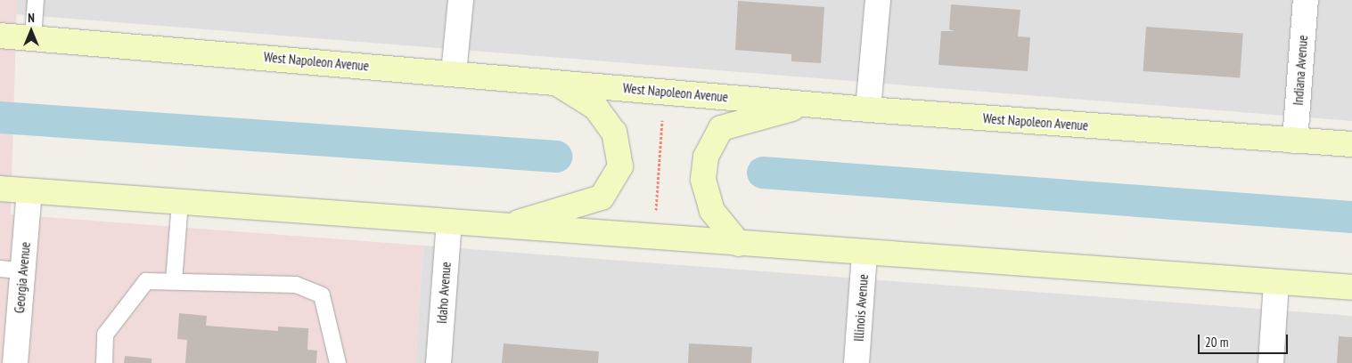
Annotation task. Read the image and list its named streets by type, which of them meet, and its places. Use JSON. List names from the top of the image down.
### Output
{
  "streets": {
    "main road": ["West Napoleon Avenue"],
    "street": [
      "Indiana Avenue",
      "Georgia Avenue",
      "Idaho Avenue",
      "Illinois Avenue"
    ]
  },
  "crossings": [
    ["West Napoleon Avenue", "Indiana Avenue"]
  ],
  "scale_bar": "20 m",
  "north": "top"
}
